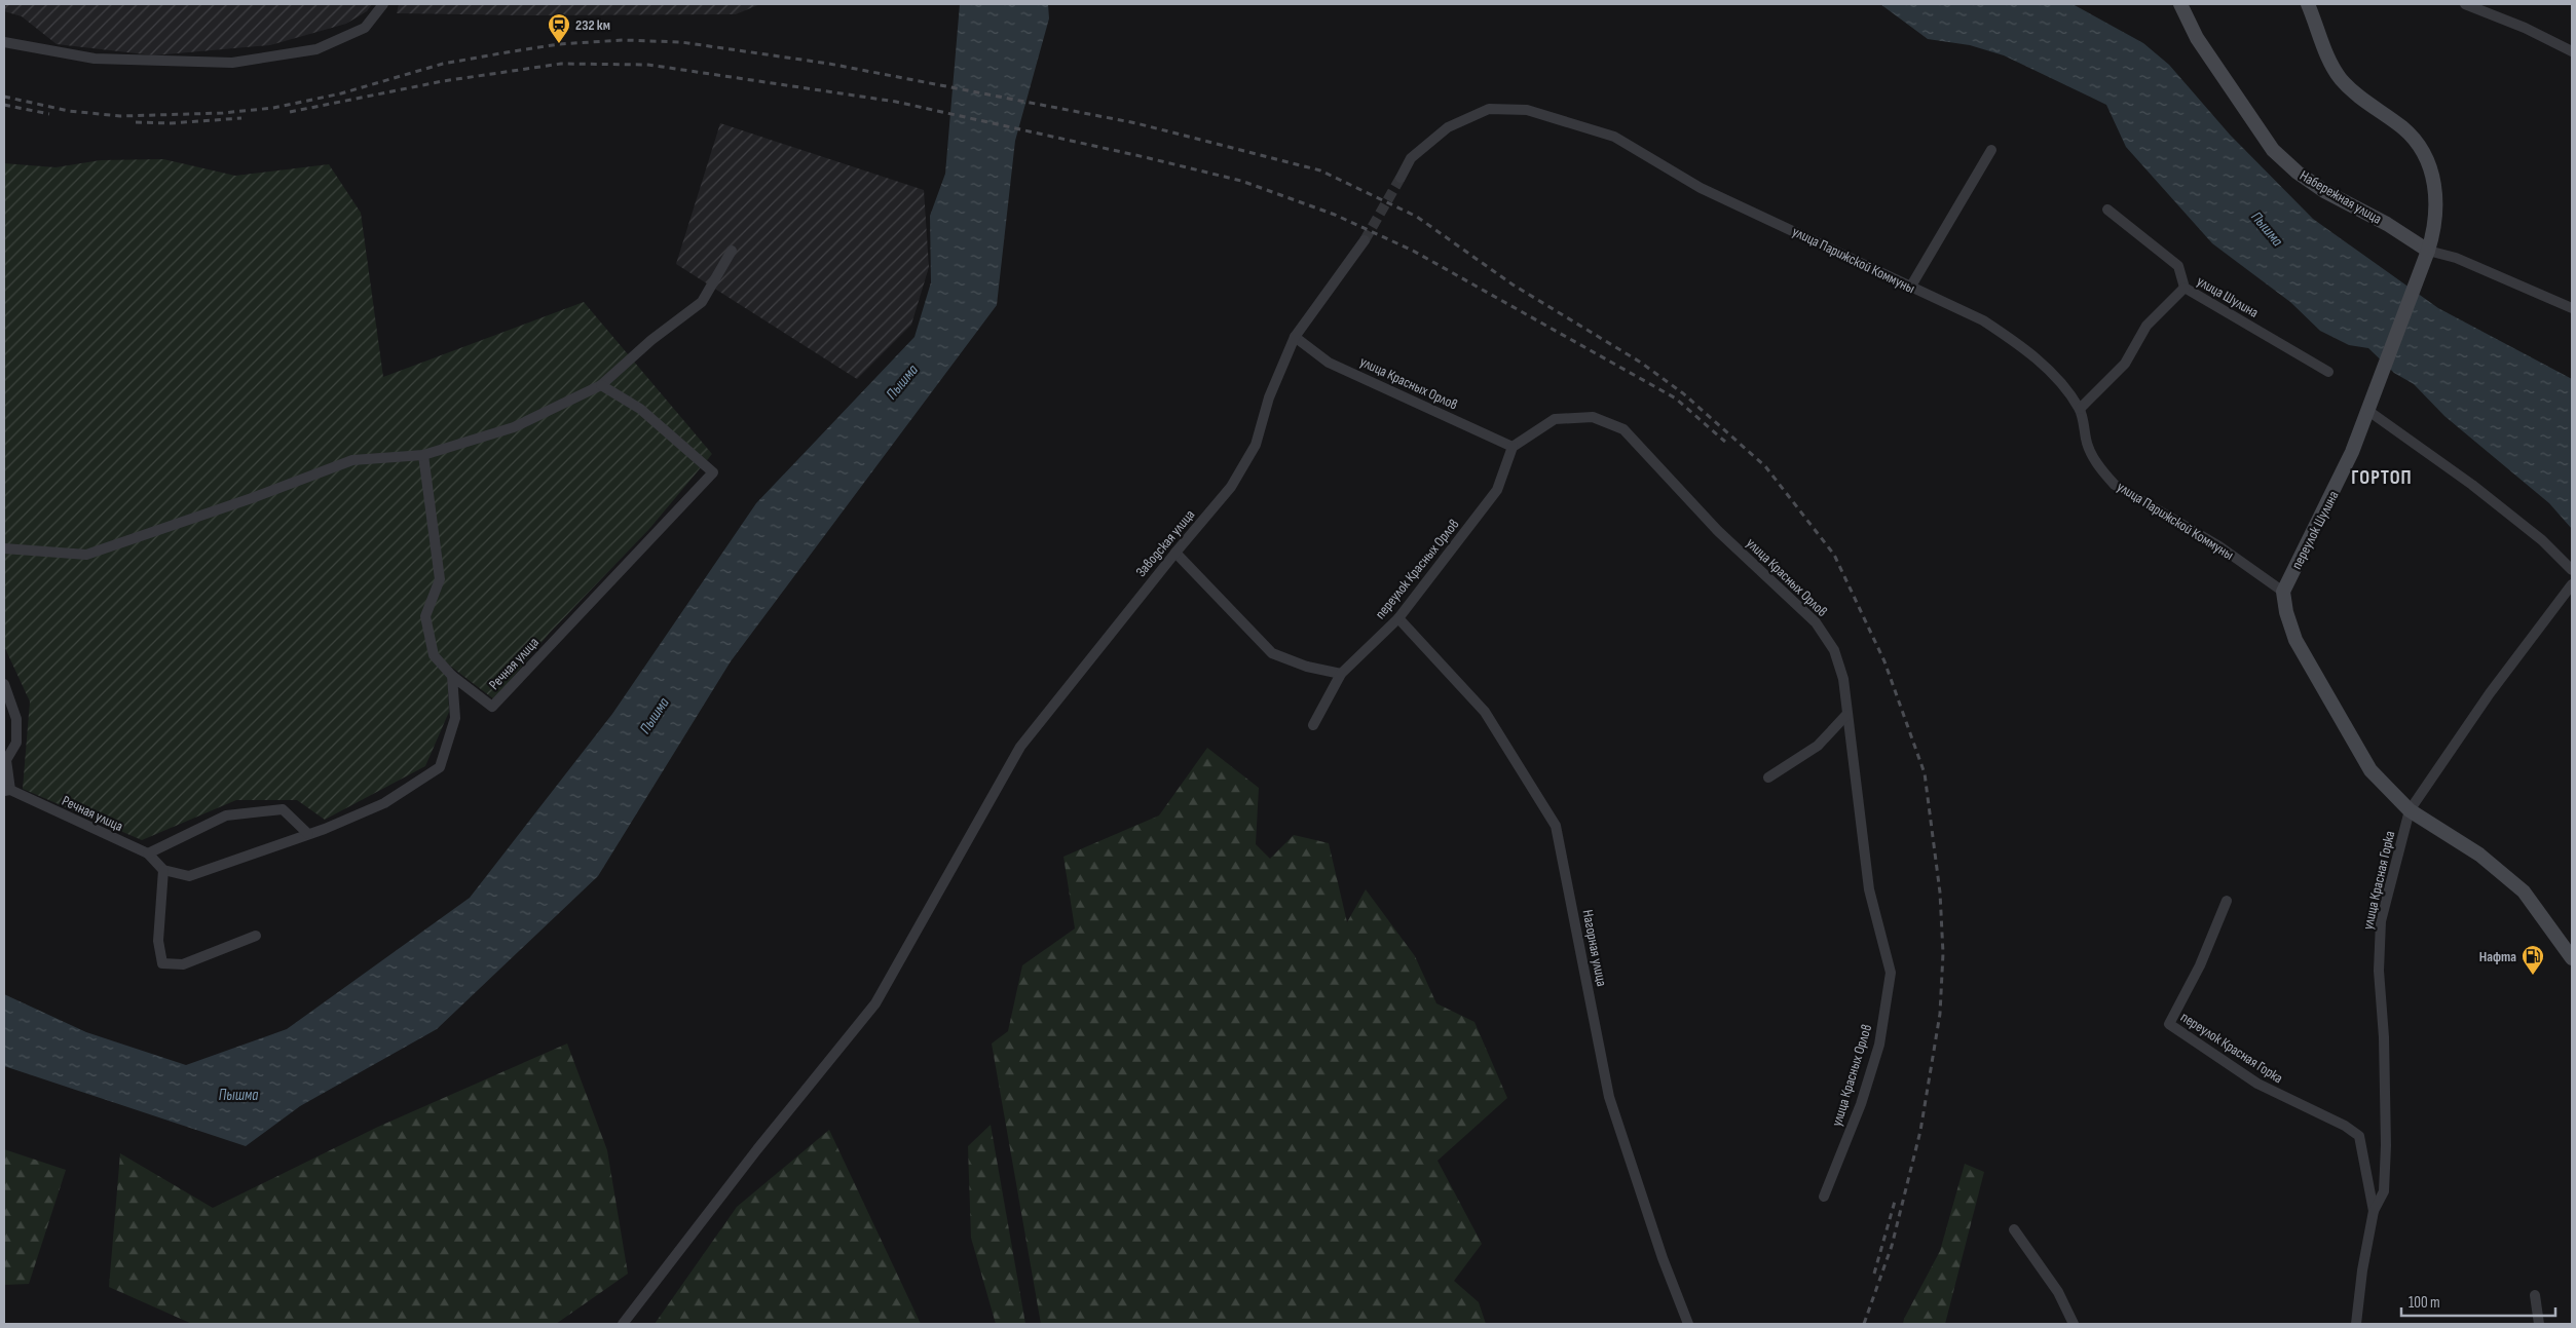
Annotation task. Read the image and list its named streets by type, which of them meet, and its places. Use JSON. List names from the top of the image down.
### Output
{
  "streets": {
    "main road": ["Набережная улица", "переулок Шулина"],
    "street": [
      "улица Парижской Коммуны",
      "улица Шулина",
      "улица Красных Орлов",
      "Заводская улица",
      "переулок Красных Орлов",
      "Речная улица",
      "улица Красная Горка",
      "Нагорная улица",
      "переулок Красная Горка"
    ]
  },
  "crossings": [
    ["Набережная улица", "переулок Шулина"],
    ["улица Парижской Коммуны", "переулок Шулина"],
    ["улица Красных Орлов", "Заводская улица"],
    ["улица Красных Орлов", "переулок Красных Орлов"],
    ["переулок Красных Орлов", "Нагорная улица"],
    ["улица Красная Горка", "переулок Красная Горка"]
  ],
  "districts": ["ГОРТОП"],
  "water": ["Пышма"],
  "places": {
    "station": ["232 км"],
    "fuel station": ["Нафта"]
  },
  "scale_bar": "100 m"
}
